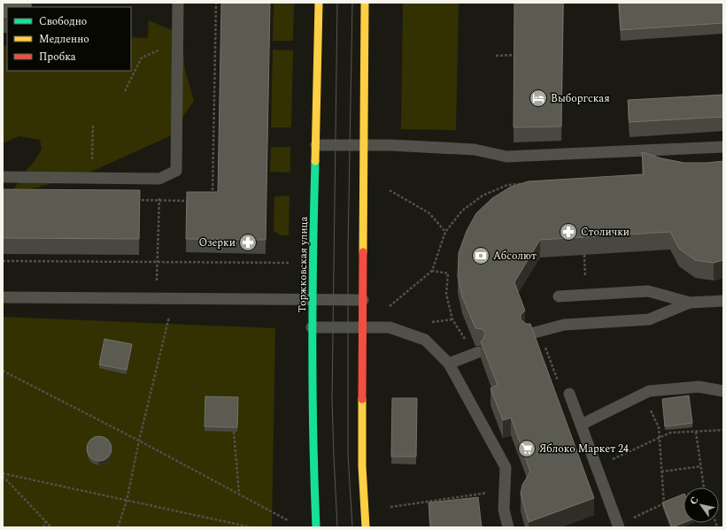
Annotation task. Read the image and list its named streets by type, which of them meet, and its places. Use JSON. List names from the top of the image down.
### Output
{
  "streets": {
    "main road": ["Торжковская улица"]
  },
  "places": {
    "hotel": ["Выборгская"],
    "pharmacy": ["Столички", "Озерки"],
    "bank": ["Абсолют"],
    "supermarket": ["Яблоко Маркет 24"]
  },
  "legend": ["Свободно", "Медленно", "Пробка"],
  "north": "top left"
}
